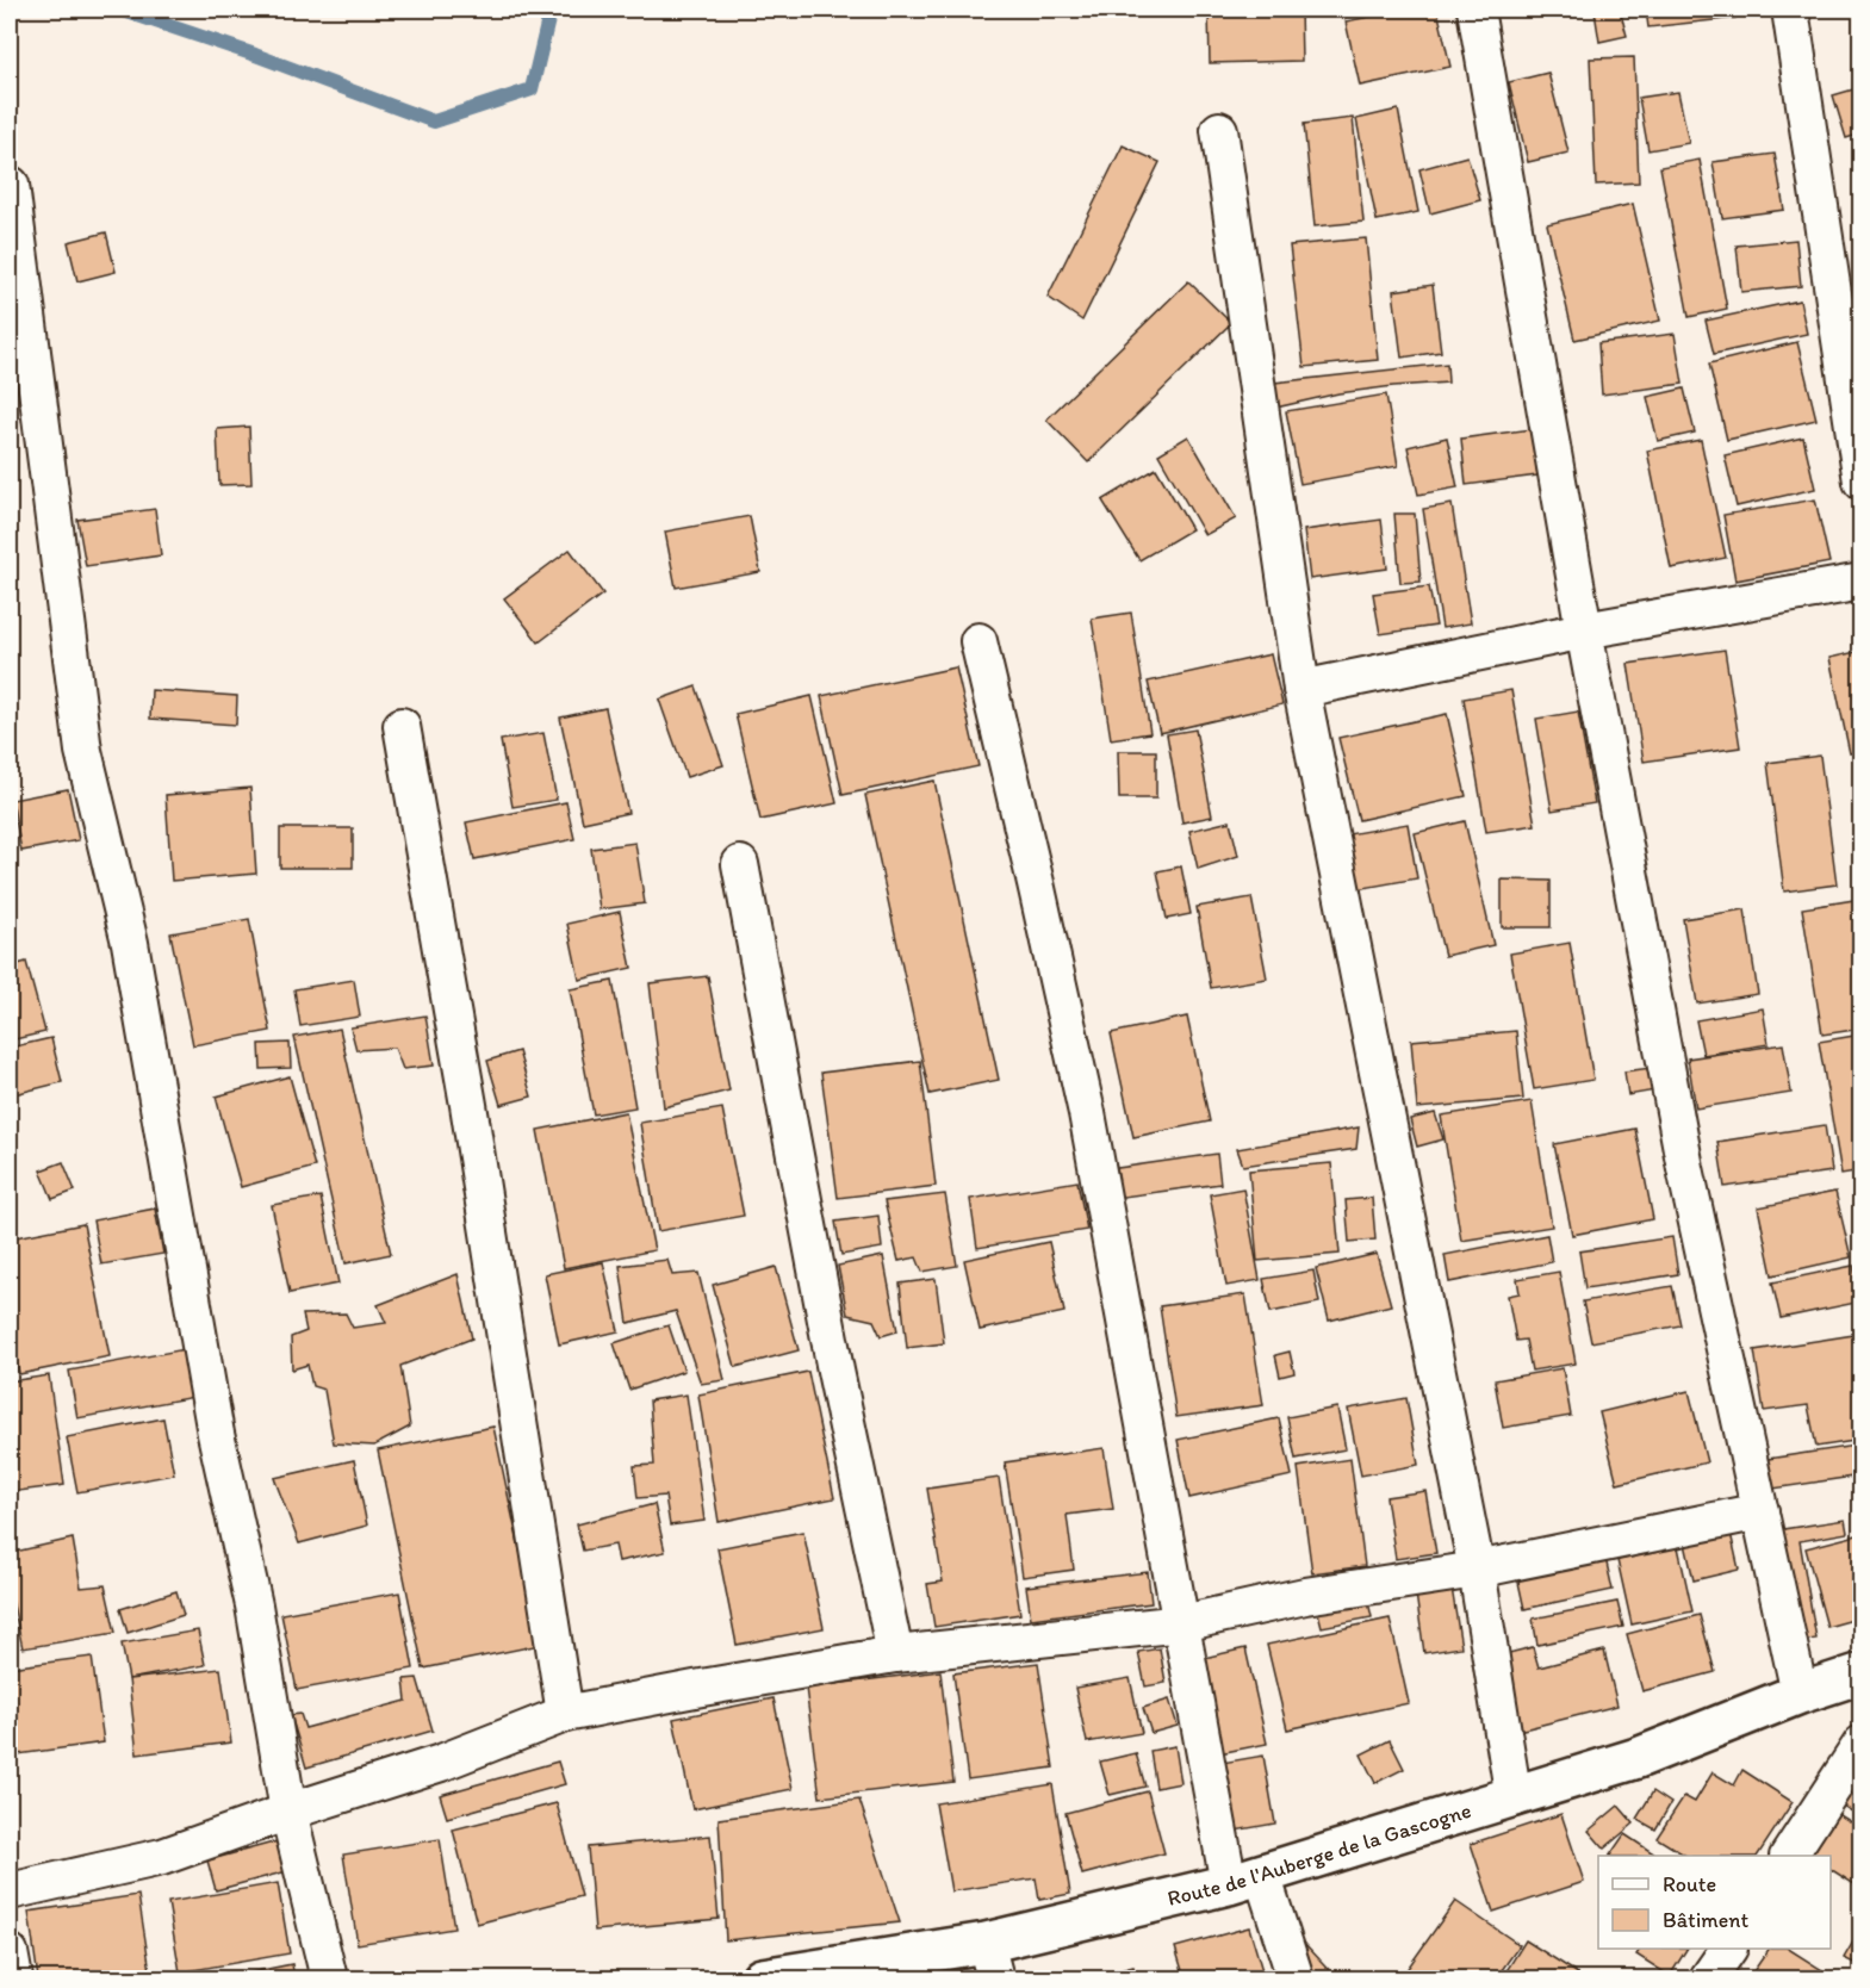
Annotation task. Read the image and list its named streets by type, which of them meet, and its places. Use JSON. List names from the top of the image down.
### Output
{
  "streets": {
    "street": ["Route de l'Auberge de la Gascogne"]
  },
  "legend": ["Route", "Bâtiment"]
}
